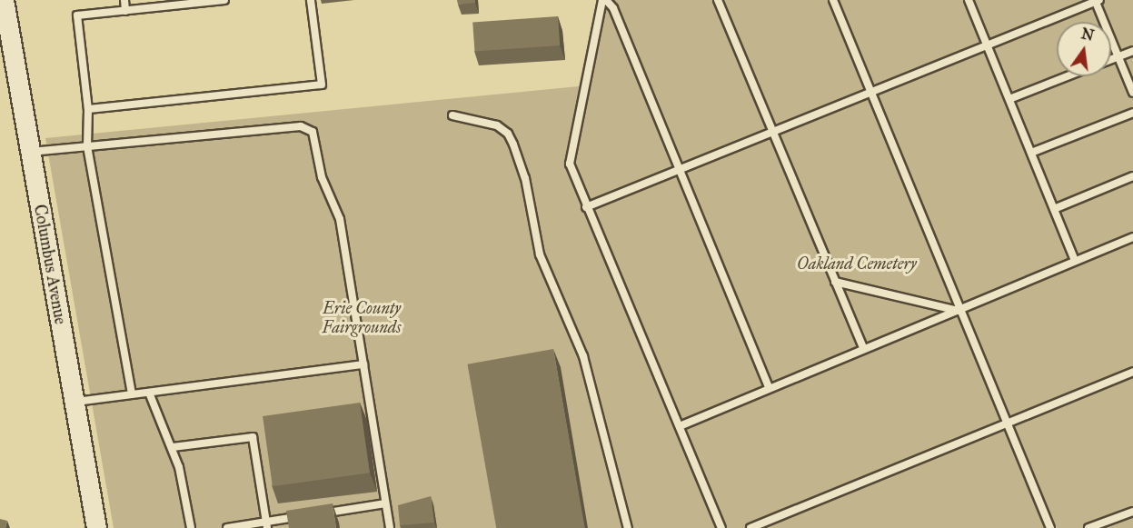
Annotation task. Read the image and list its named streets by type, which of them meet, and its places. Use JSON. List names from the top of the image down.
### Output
{
  "streets": {
    "main road": ["Columbus Avenue"]
  },
  "parks": ["Oakland Cemetery", "Erie County Fairgrounds"],
  "north": "top"
}
